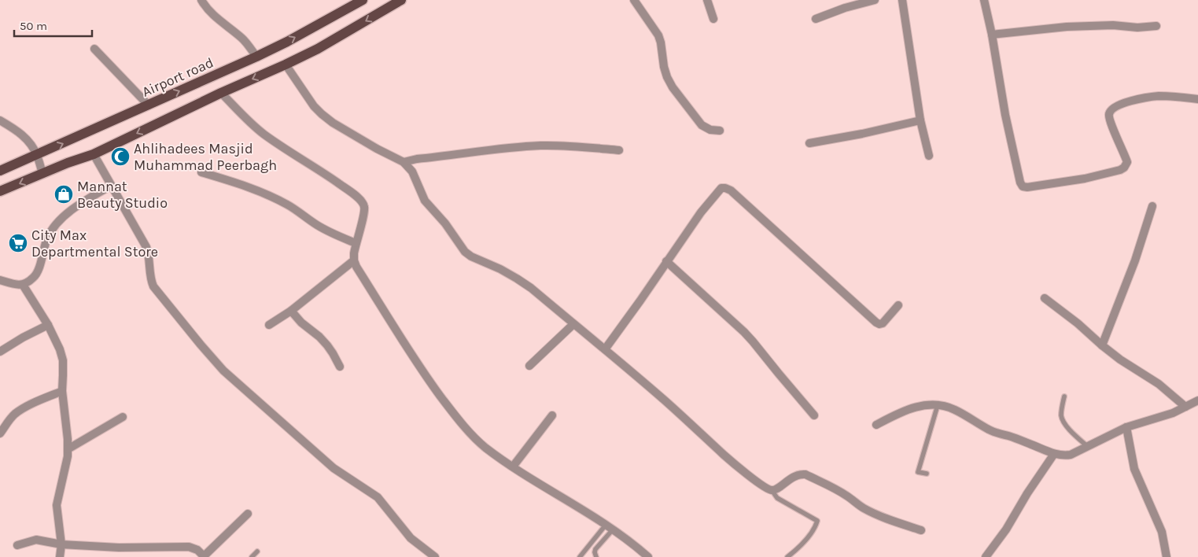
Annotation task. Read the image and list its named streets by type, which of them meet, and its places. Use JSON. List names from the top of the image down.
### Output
{
  "streets": {
    "main road": ["Airport road"]
  },
  "places": {
    "mosque": ["Ahlihadees Masjid Muhammad Peerbagh"],
    "shop": ["Mannat Beauty Studio"],
    "supermarket": ["City Max Departmental Store"]
  },
  "scale_bar": "50 m"
}
